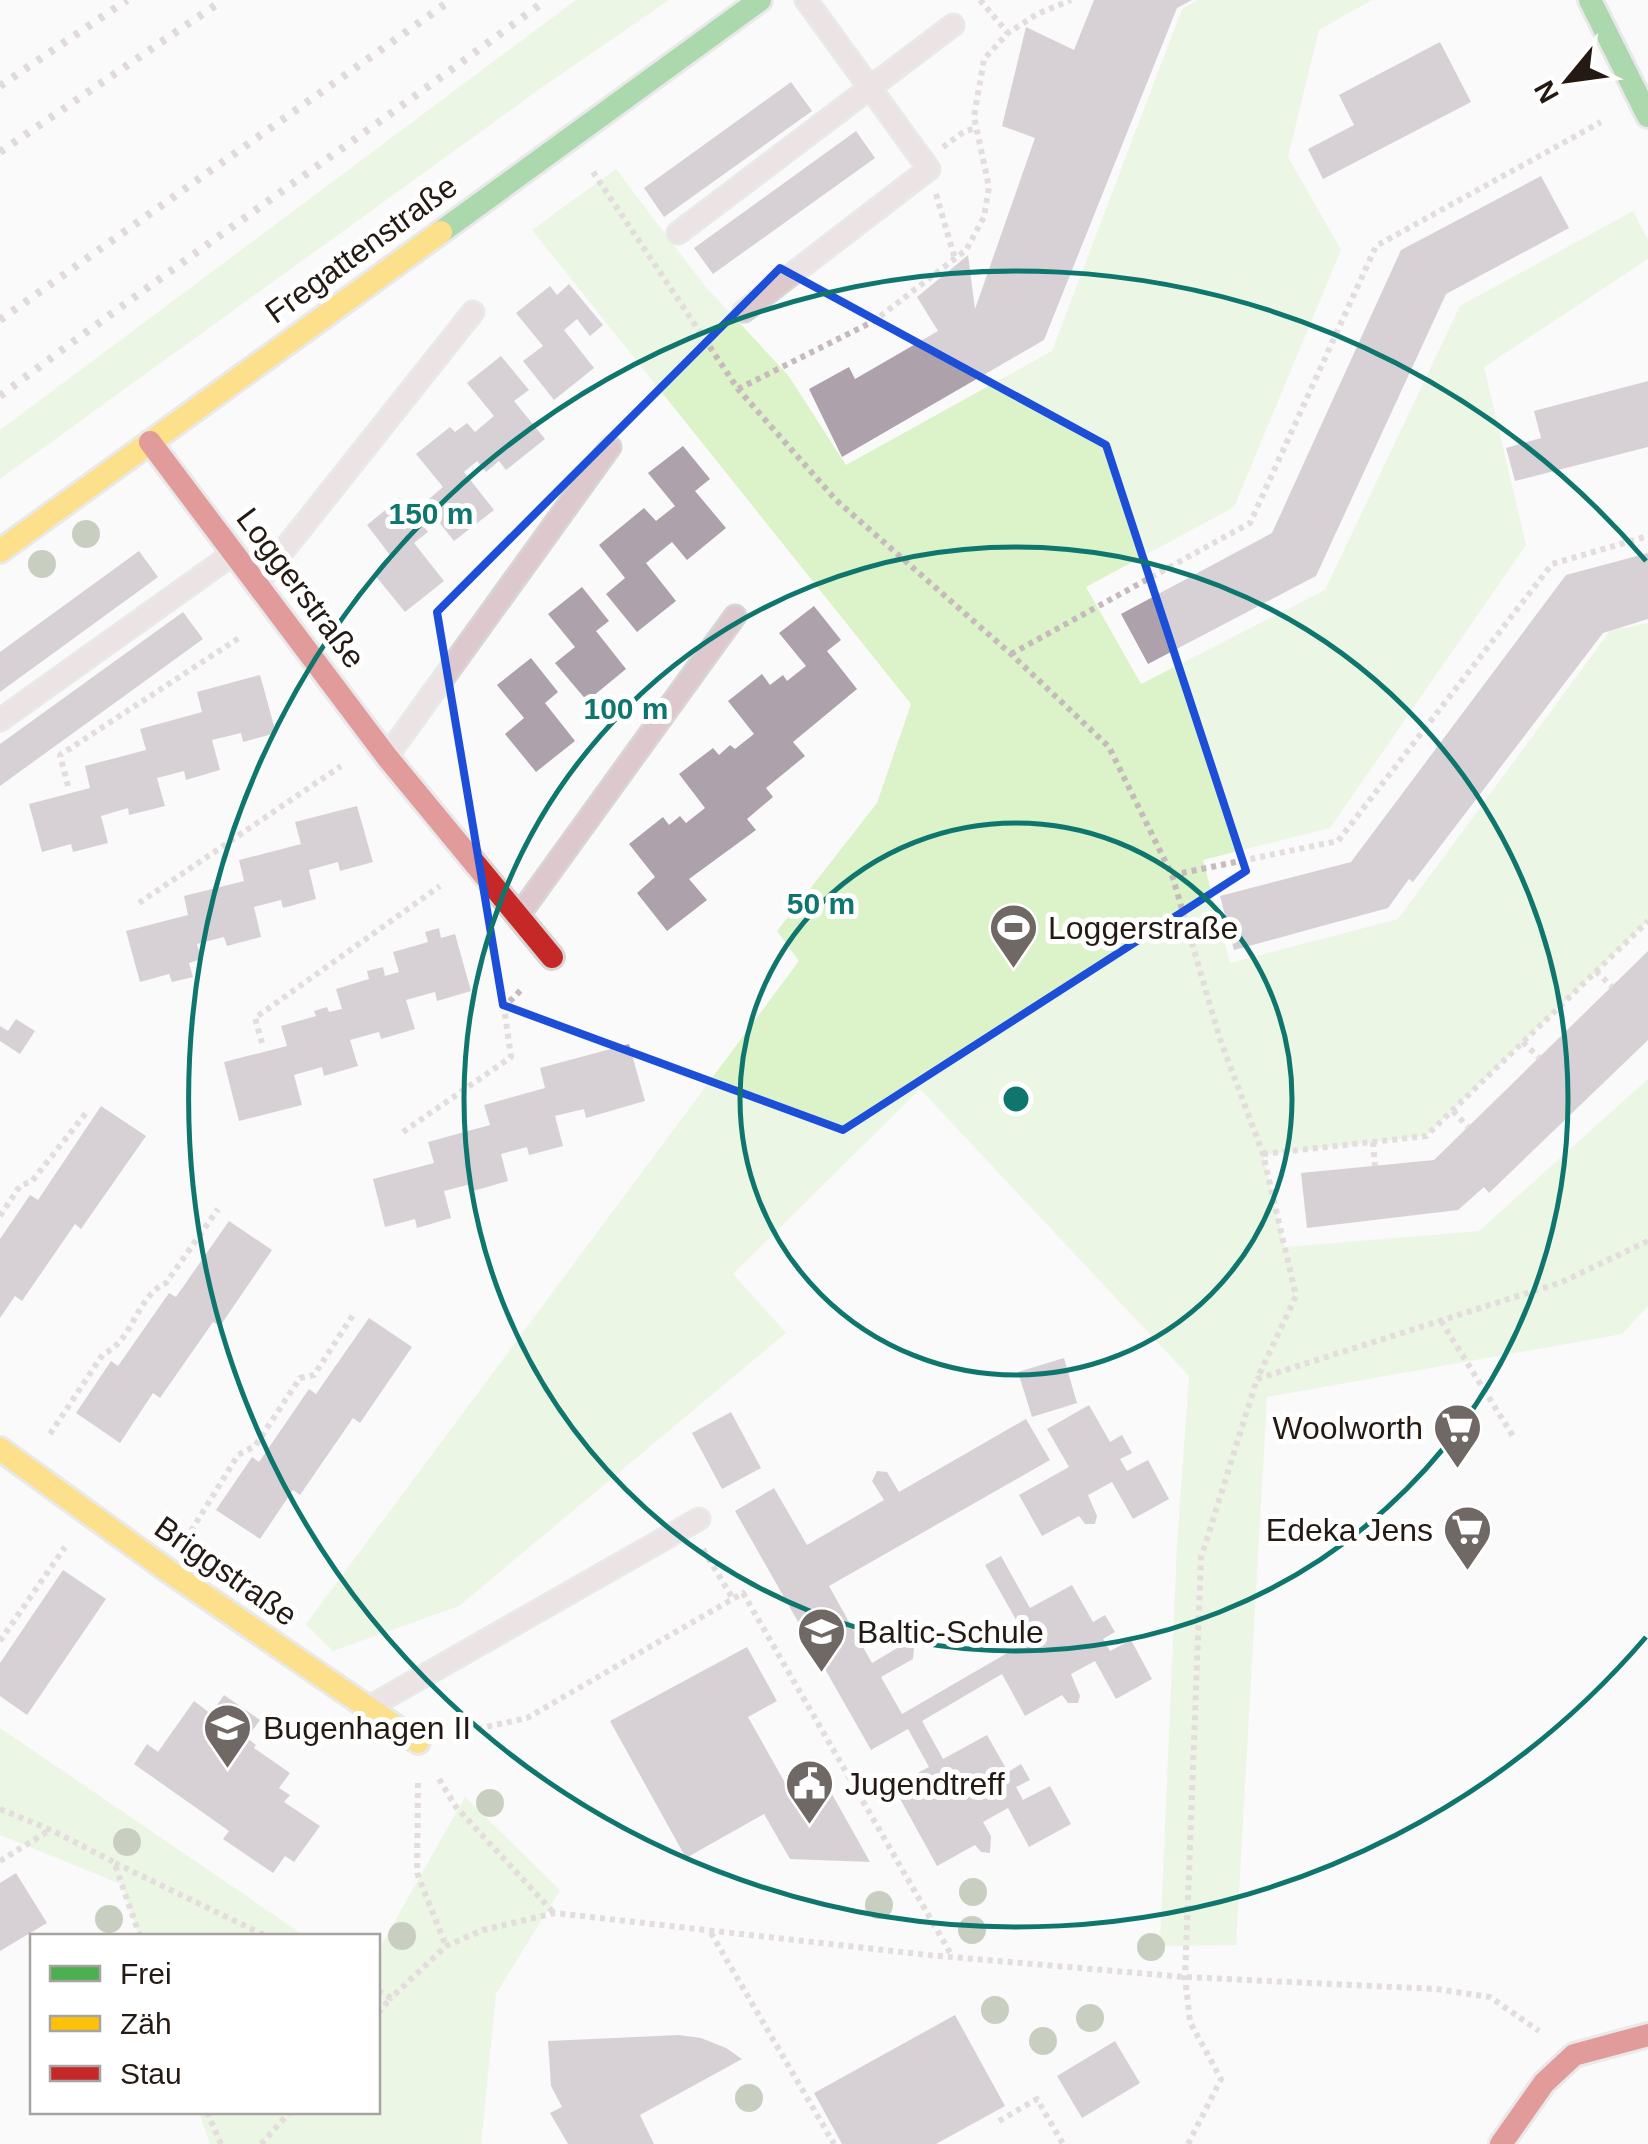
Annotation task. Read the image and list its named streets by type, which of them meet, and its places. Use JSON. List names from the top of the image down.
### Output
{
  "streets": {
    "street": ["Fregattenstraße", "Loggerstraße", "Briggstraße"]
  },
  "crossings": [
    ["Fregattenstraße", "Loggerstraße"]
  ],
  "places": {
    "sports": ["Loggerstraße"],
    "supermarket": ["Woolworth", "Edeka Jens"],
    "school or university": ["Baltic-Schule", "Bugenhagen II"],
    "public building": ["Jugendtreff"]
  },
  "legend": ["Frei", "Zäh", "Stau"],
  "north": "bottom left",
  "rings": ["150 m", "100 m", "50 m"]
}
